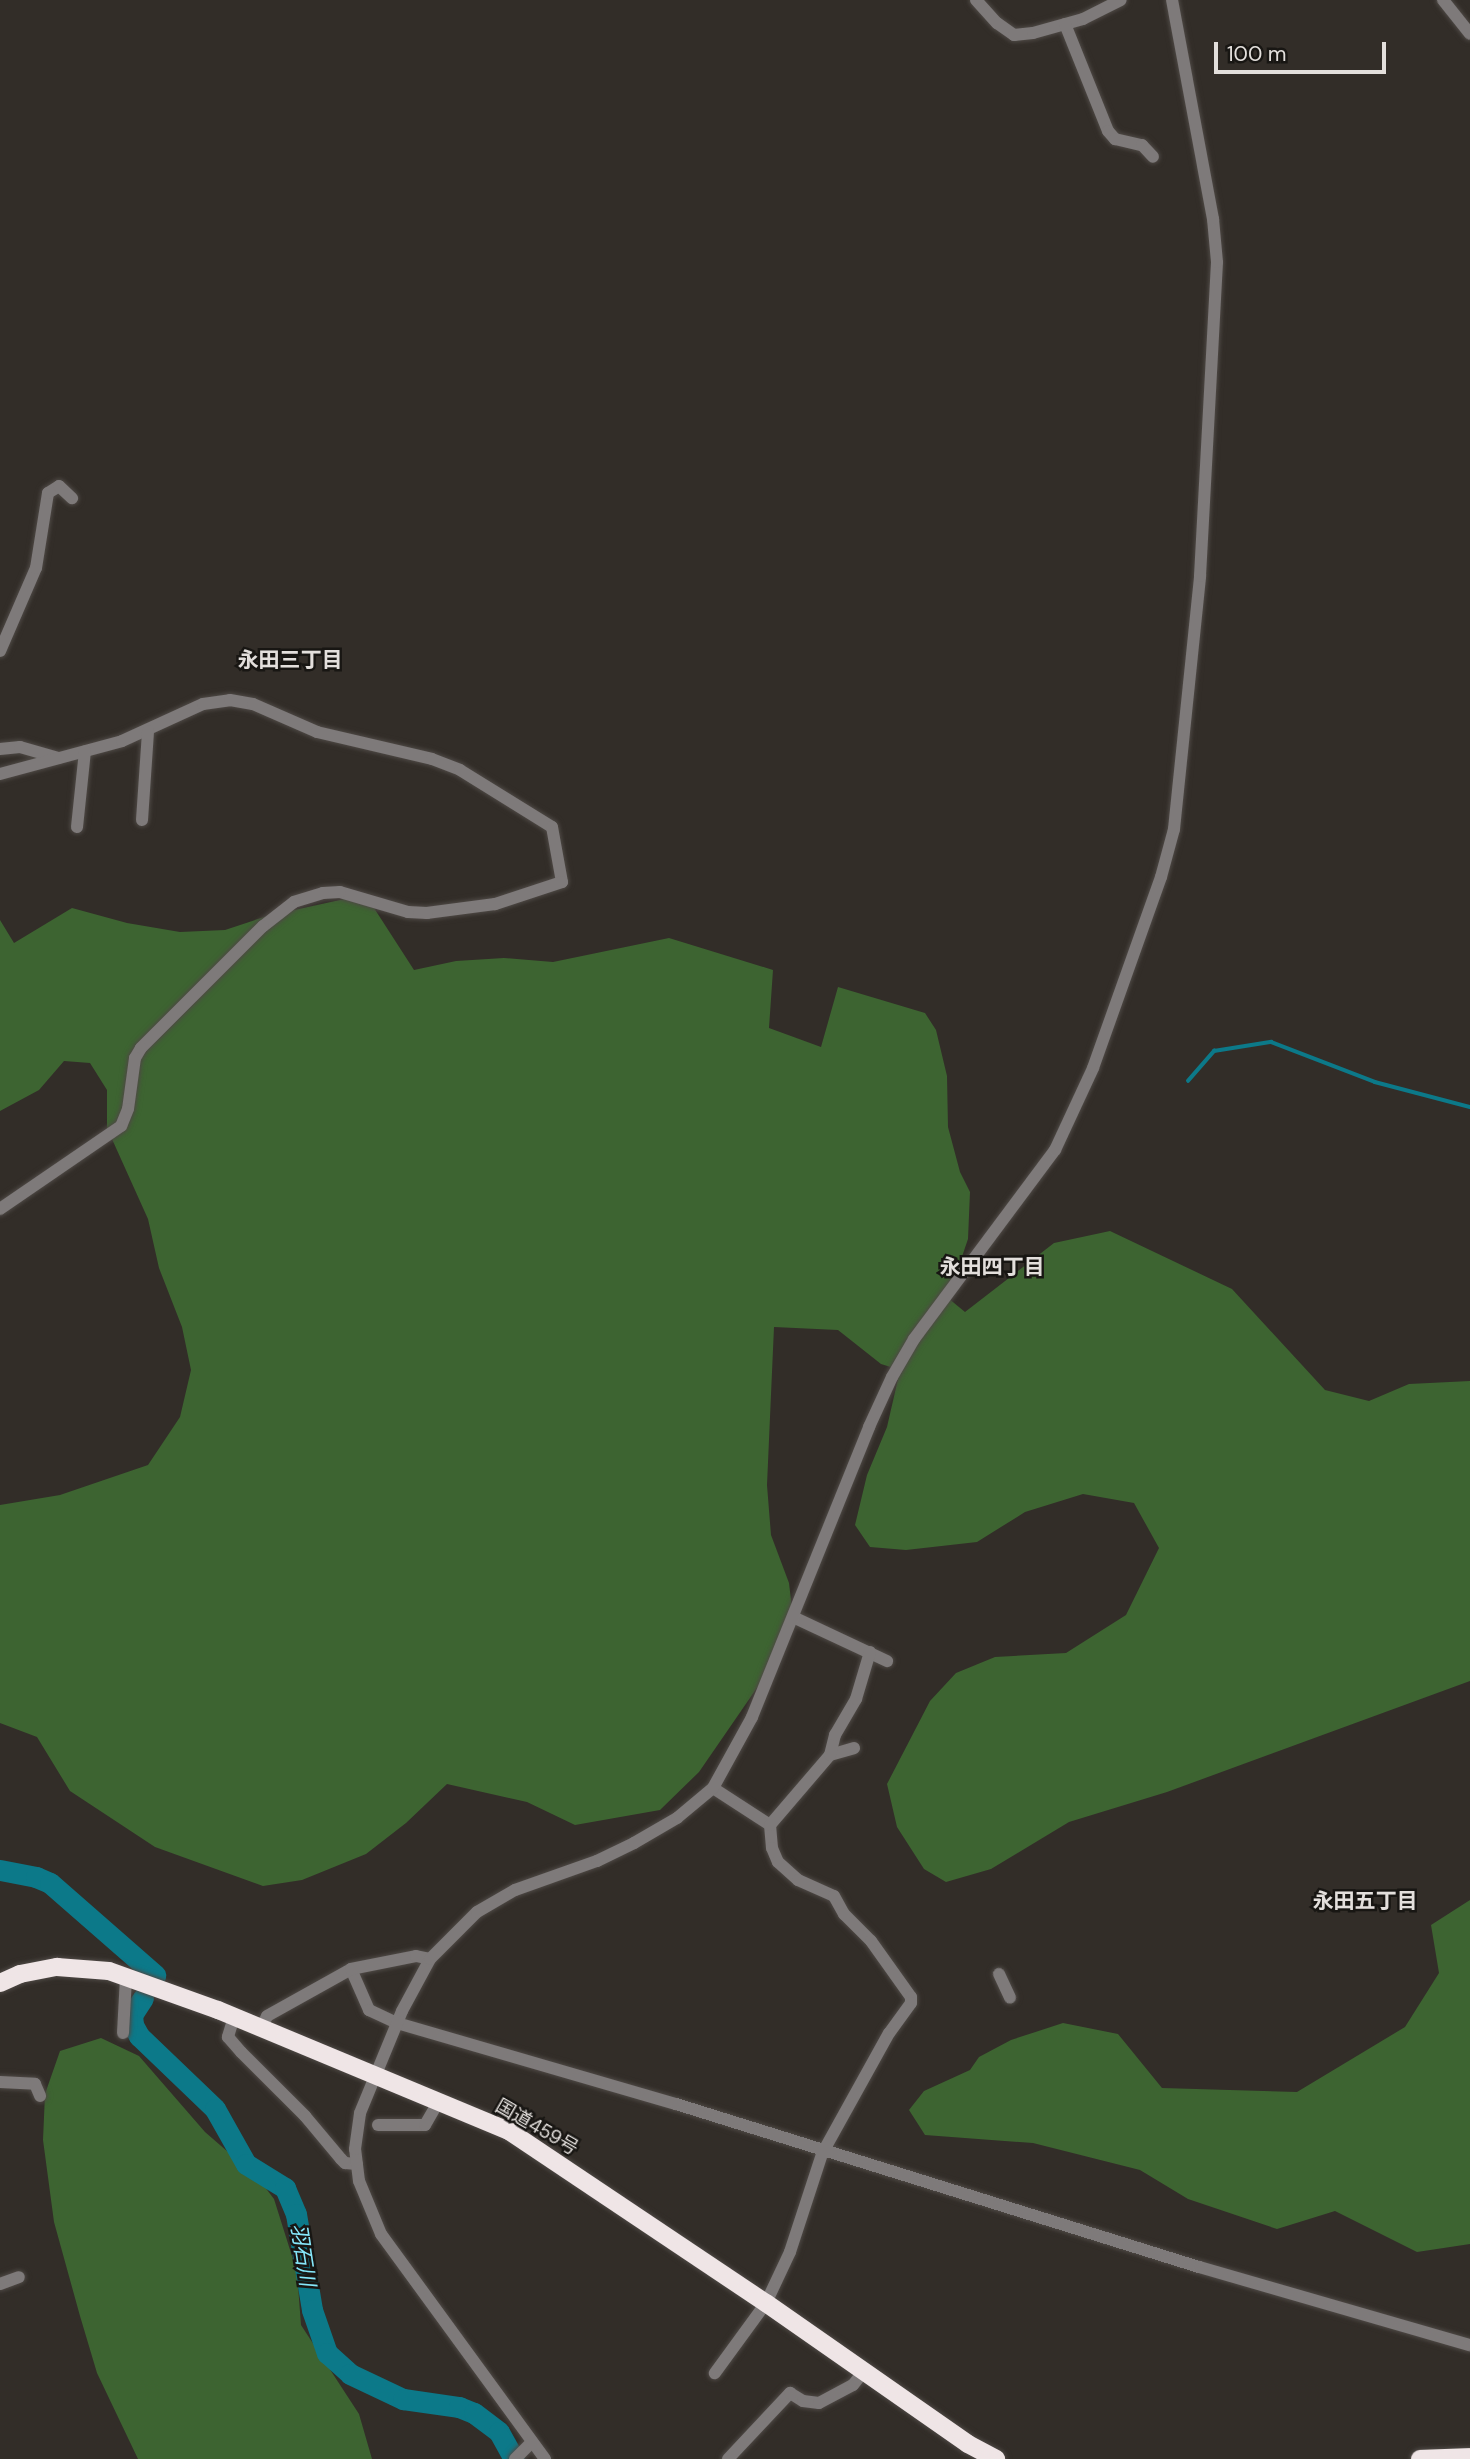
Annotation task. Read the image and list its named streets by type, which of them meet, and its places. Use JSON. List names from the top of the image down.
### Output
{
  "streets": {
    "highway": ["国道459号"]
  },
  "districts": ["永田三丁目", "永田四丁目", "永田五丁目"],
  "water": ["羽石川"],
  "scale_bar": "100 m"
}
